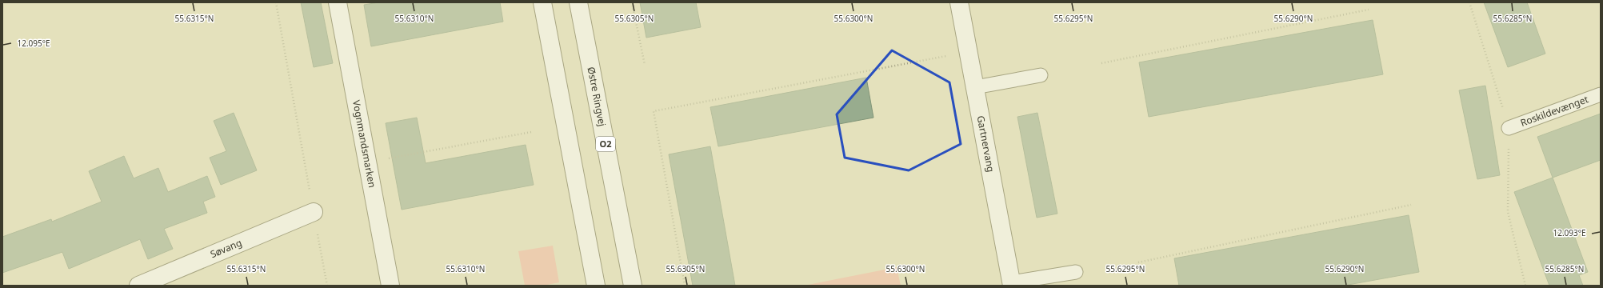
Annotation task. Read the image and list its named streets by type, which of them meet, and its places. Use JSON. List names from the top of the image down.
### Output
{
  "streets": {
    "street": [
      "Østre Ringvej",
      "Vognmandsmarken",
      "O2",
      "Gartnervang",
      "Søvang"
    ],
    "lane": ["Roskildevænget"]
  },
  "coordinates": [
    "55.6315°N",
    "55.6310°N",
    "55.6305°N",
    "55.6300°N",
    "55.6295°N",
    "55.6290°N",
    "55.6285°N",
    "12.095°E",
    "12.093°E"
  ]
}
